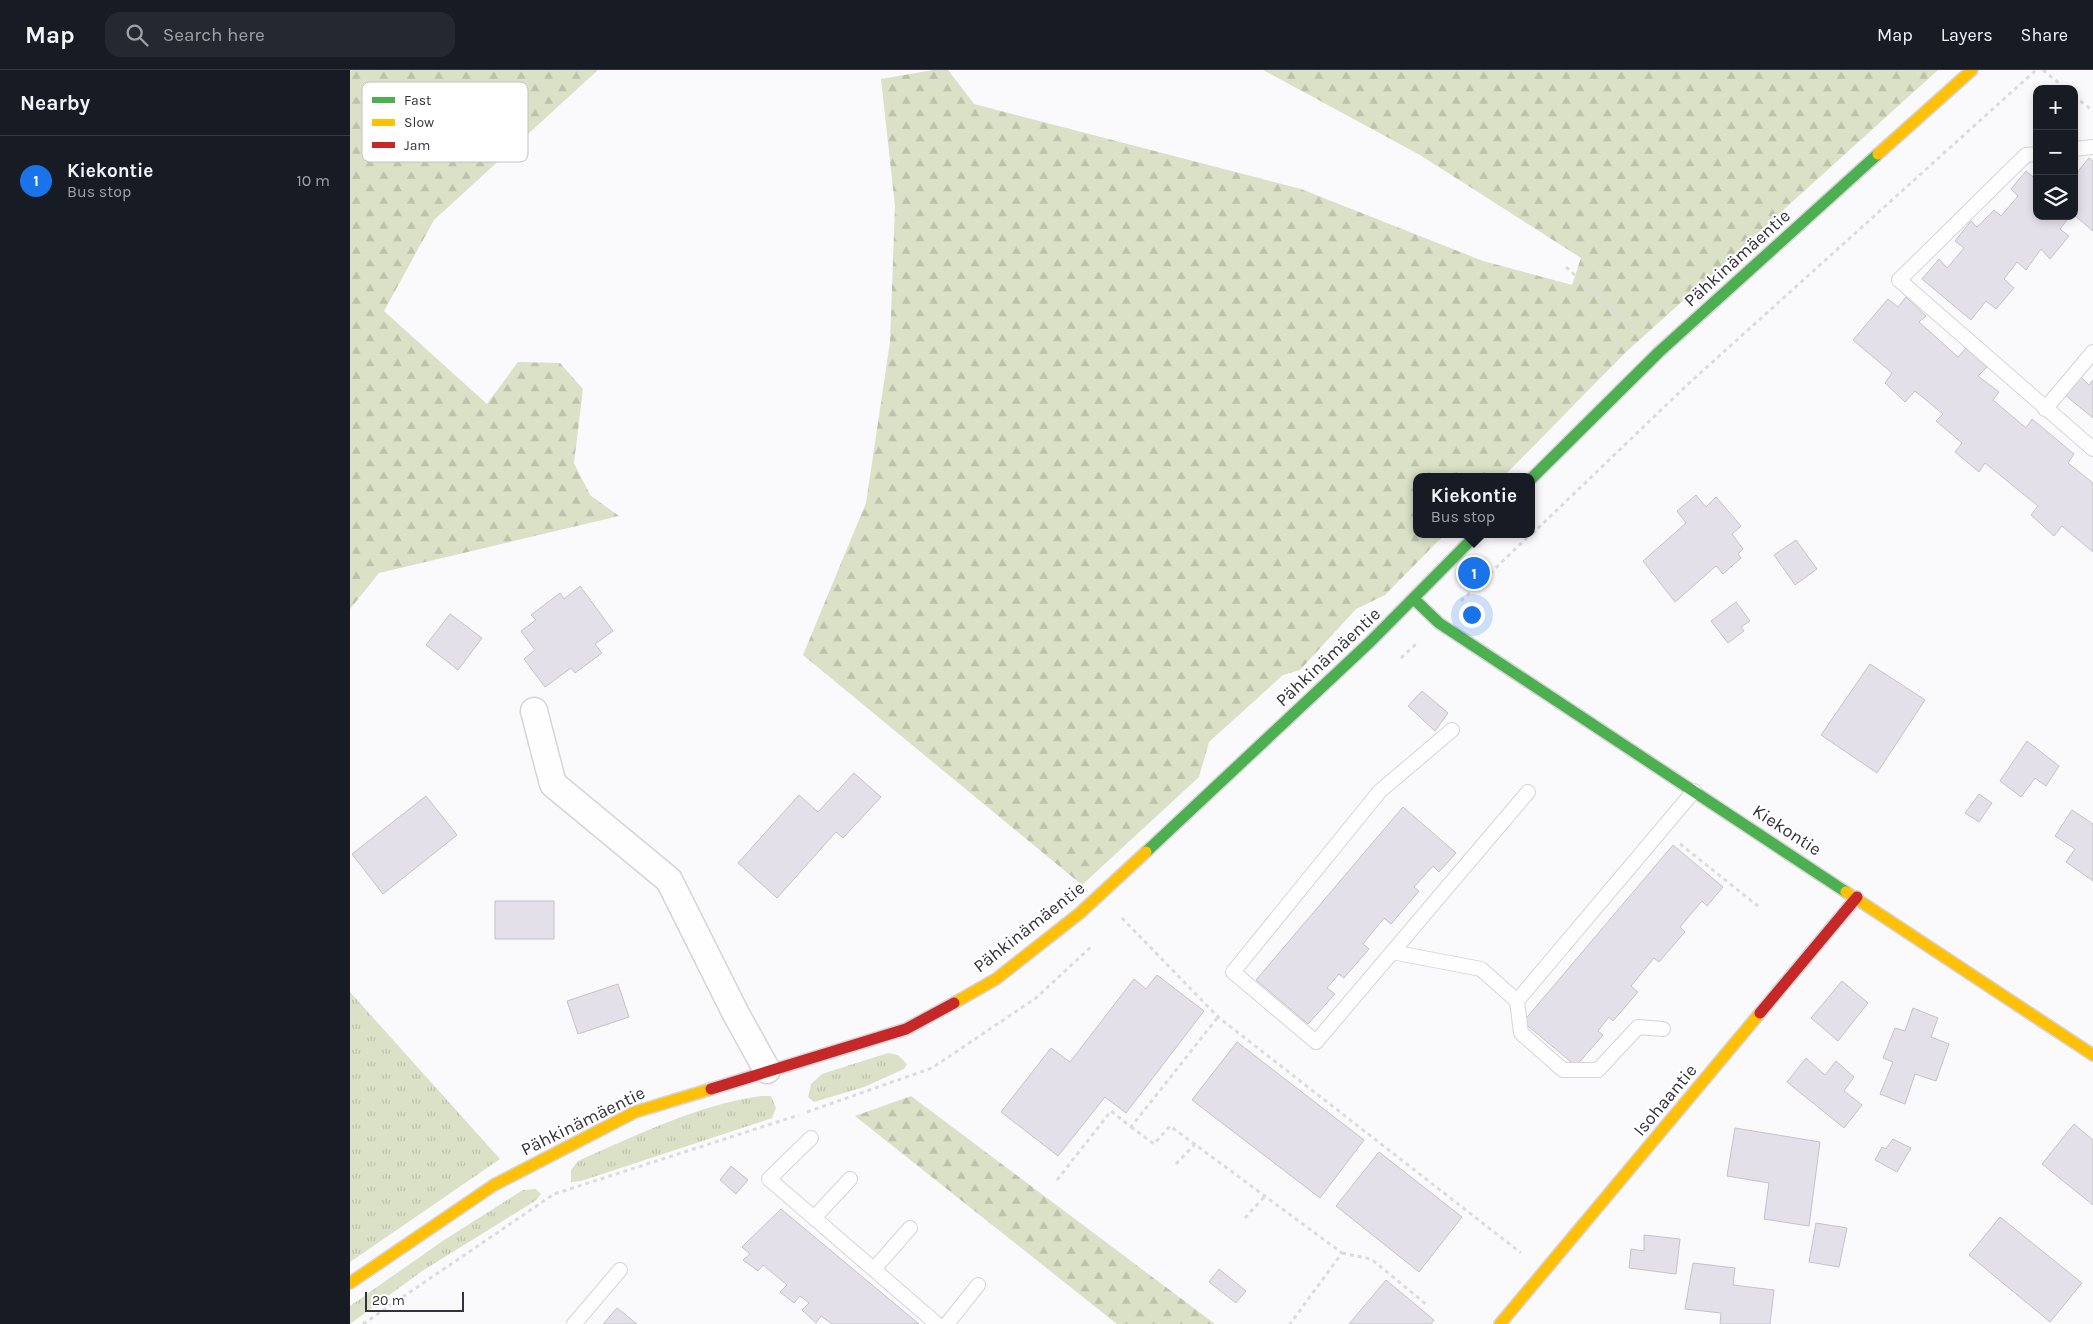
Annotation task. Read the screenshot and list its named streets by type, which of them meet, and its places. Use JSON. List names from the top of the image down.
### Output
{
  "streets": {
    "street": ["Pähkinämäentie", "Kiekontie", "Isohaantie"]
  },
  "crossings": [
    ["Pähkinämäentie", "Kiekontie"],
    ["Kiekontie", "Isohaantie"]
  ],
  "legend": ["Fast", "Slow", "Jam"],
  "scale_bar": "20 m",
  "page": {
    "header": "Map",
    "search": "Search here",
    "nav": ["Map", "Layers", "Share"],
    "heading": "Nearby",
    "map_buttons": ["+", "−"],
    "list": [
      {
        "mark": "1",
        "name": "Kiekontie",
        "note": "Bus stop",
        "value": "10 m"
      }
    ],
    "popup": ["Kiekontie", "Bus stop"],
    "pins": "1",
    "scale": "20 m"
  }
}
